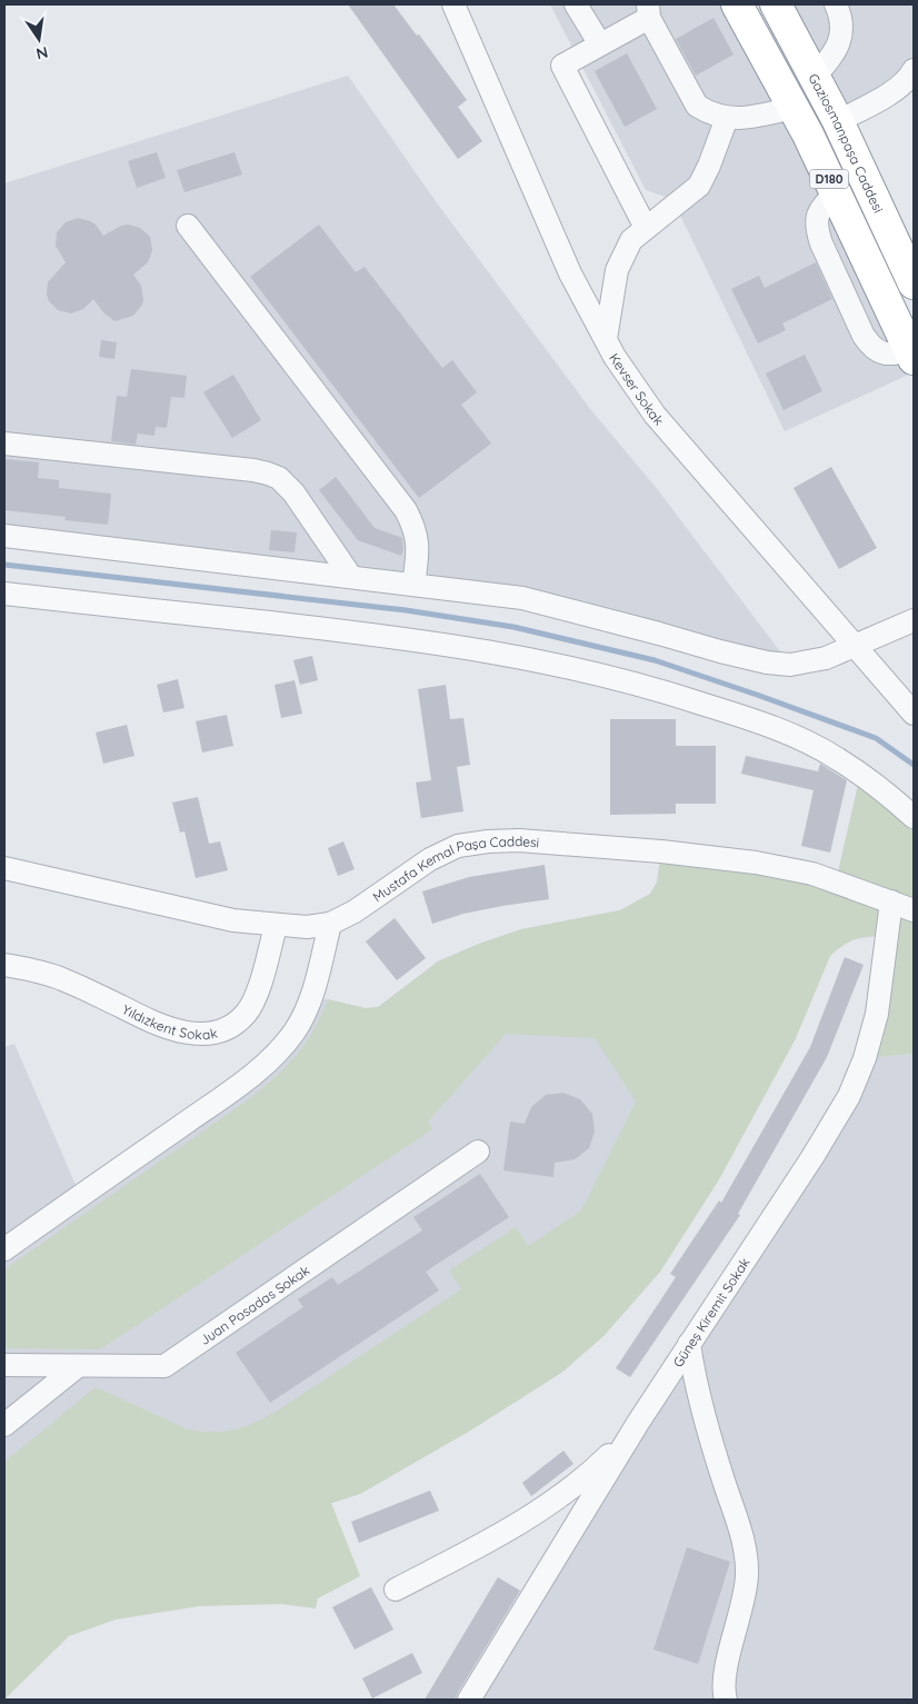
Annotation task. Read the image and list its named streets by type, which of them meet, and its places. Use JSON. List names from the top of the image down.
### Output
{
  "streets": {
    "highway": ["Gaziosmanpaşa Caddesi", "D180"],
    "street": [
      "Kevser Sokak",
      "Mustafa Kemal Paşa Caddesi",
      "Yıldızkent Sokak",
      "Juan Posadas Sokak",
      "Güneş Kiremit Sokak"
    ]
  },
  "crossings": [
    ["Mustafa Kemal Paşa Caddesi", "Yıldızkent Sokak"],
    ["Mustafa Kemal Paşa Caddesi", "Güneş Kiremit Sokak"]
  ],
  "north": "bottom"
}
